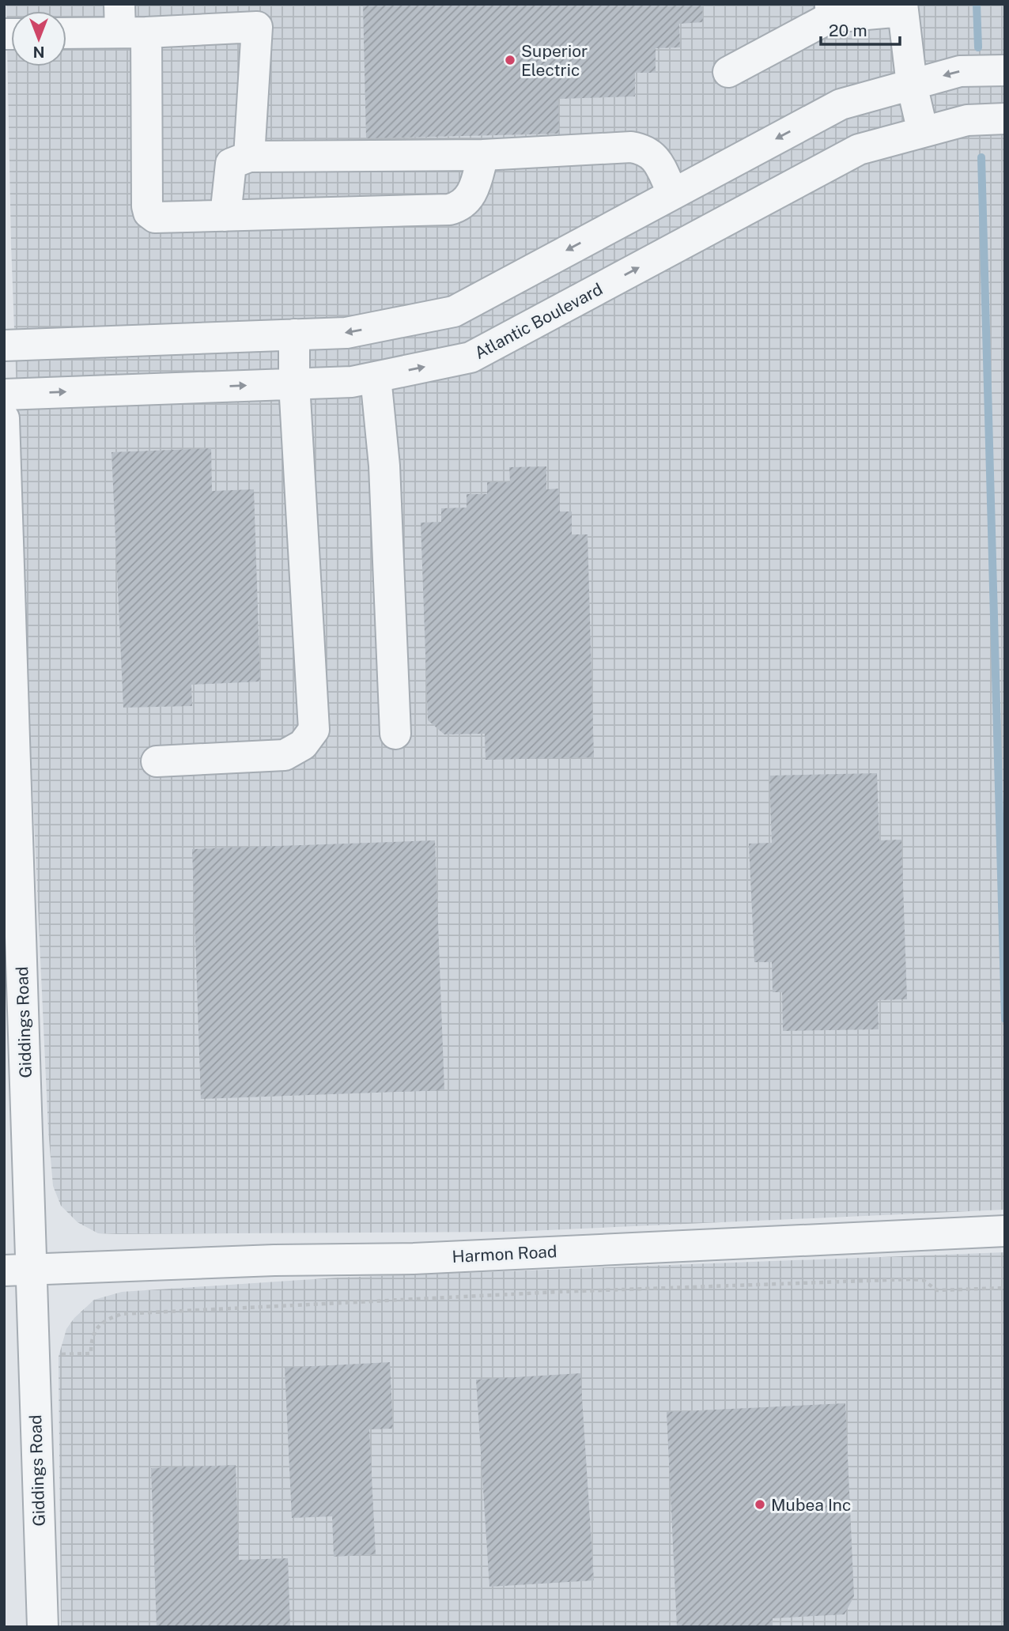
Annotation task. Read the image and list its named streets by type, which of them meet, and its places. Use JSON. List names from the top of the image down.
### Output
{
  "streets": {
    "street": ["Atlantic Boulevard", "Giddings Road", "Harmon Road"]
  },
  "crossings": [
    ["Giddings Road", "Harmon Road"]
  ],
  "places": ["Superior Electric", "Mubea Inc"],
  "scale_bar": "20 m",
  "north": "bottom"
}
